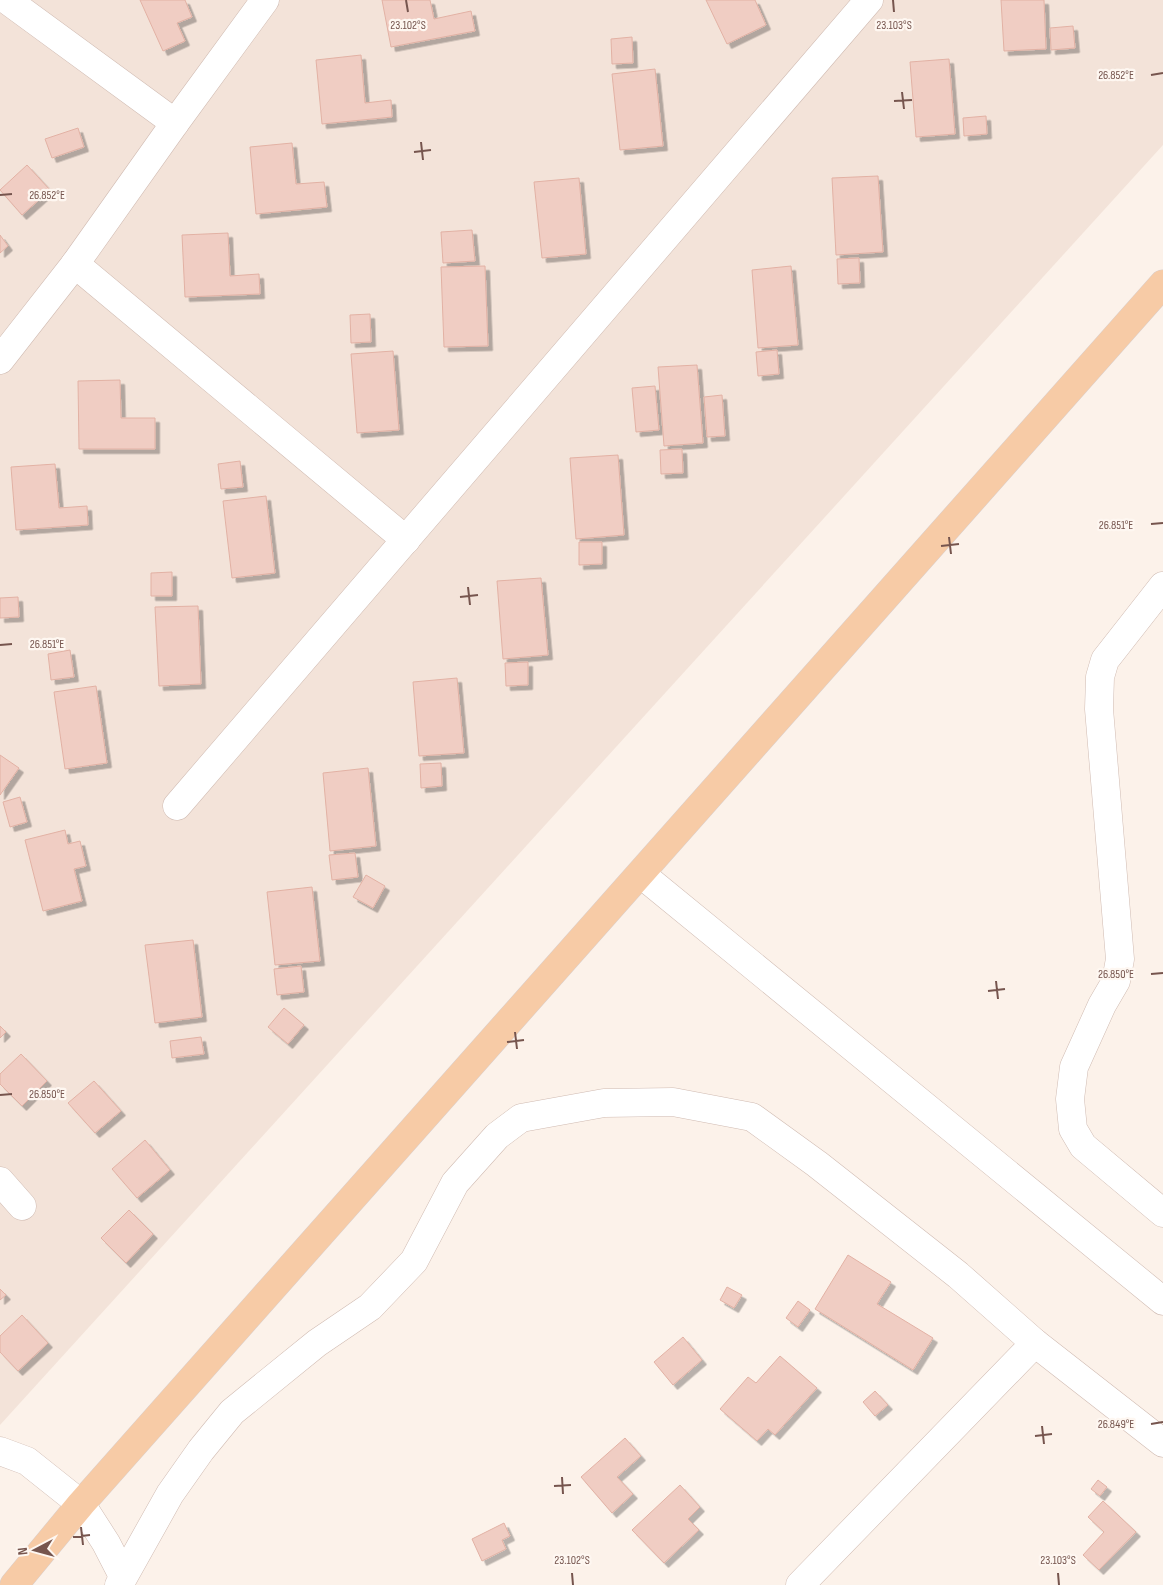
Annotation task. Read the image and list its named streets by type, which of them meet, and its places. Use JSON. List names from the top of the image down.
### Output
{
  "north": "left",
  "coordinates": [
    "23.102°S",
    "23.103°S",
    "26.852°E",
    "26.851°E",
    "26.850°E",
    "26.849°E"
  ]
}
